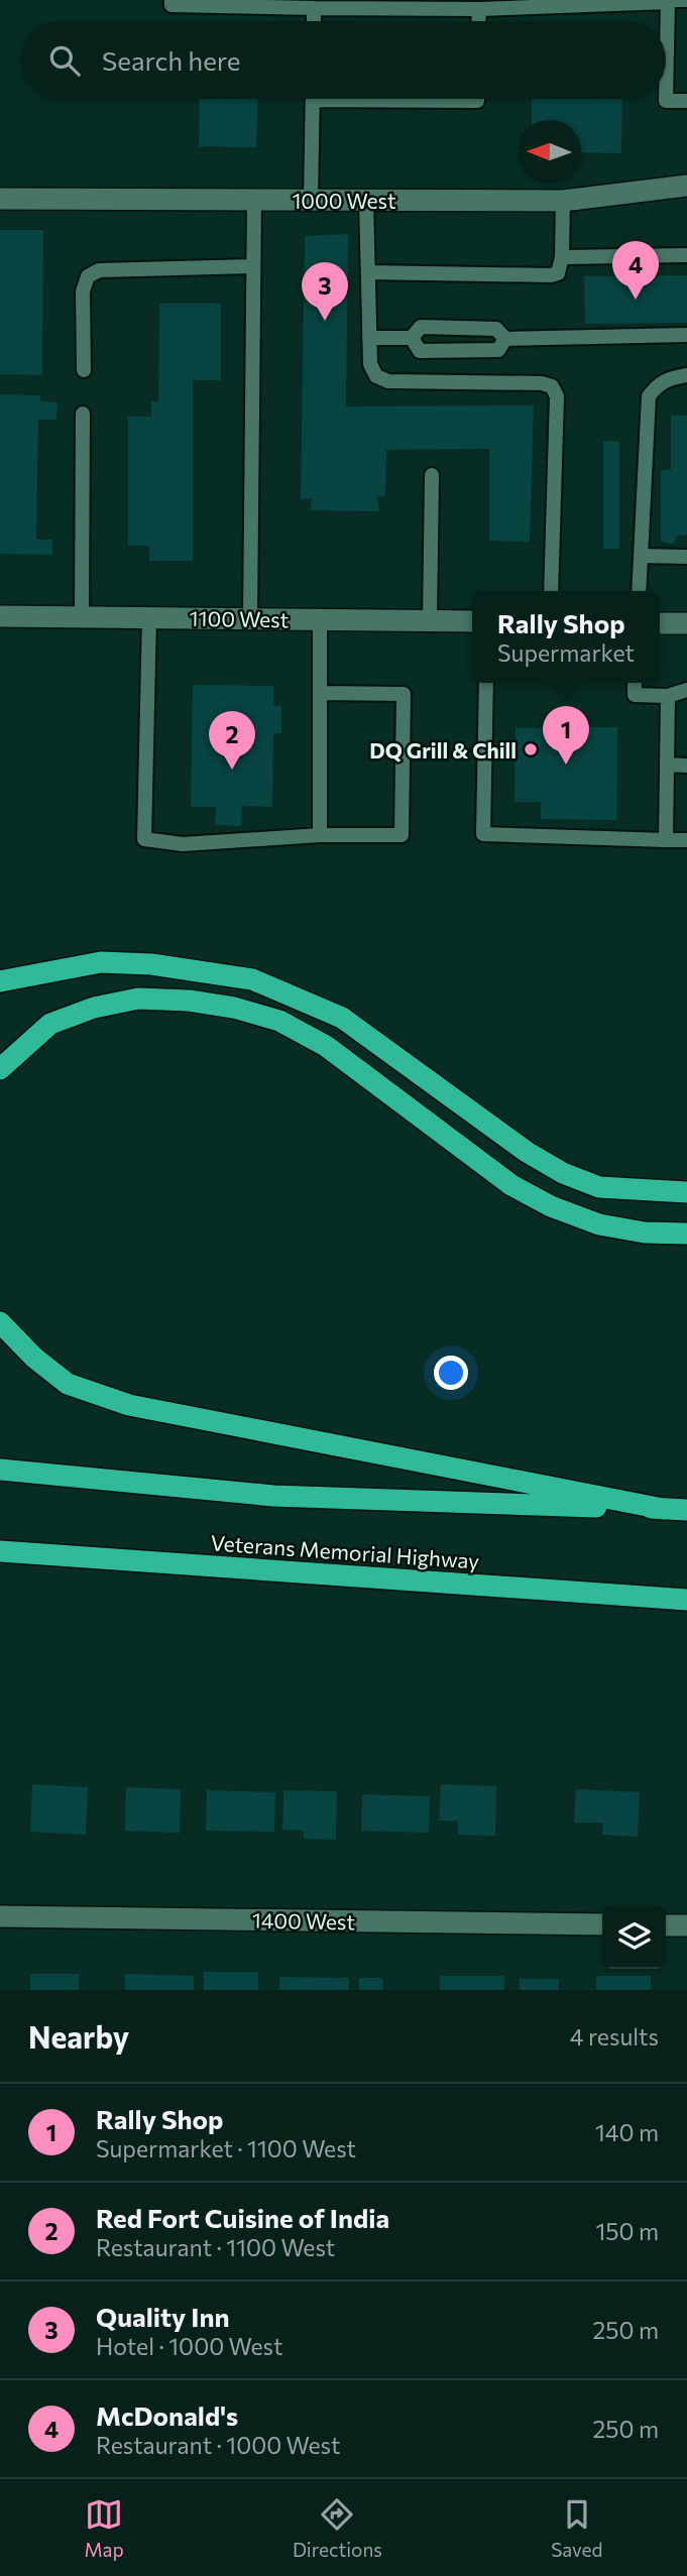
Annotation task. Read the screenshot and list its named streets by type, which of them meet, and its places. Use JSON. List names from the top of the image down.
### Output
{
  "streets": {
    "highway": ["Veterans Memorial Highway"],
    "street": ["1000 West", "1100 West", "1400 West"]
  },
  "places": ["DQ Grill & Chill"],
  "north": "left",
  "page": {
    "search": "Search here",
    "pins": [
      "4",
      "3",
      "1",
      "2"
    ],
    "popup": ["Rally Shop", "Supermarket"],
    "heading": ["Nearby", "4 results"],
    "list": [
      {
        "mark": "1",
        "name": "Rally Shop",
        "note": "Supermarket · 1100 West",
        "value": "140 m"
      },
      {
        "mark": "2",
        "name": "Red Fort Cuisine of India",
        "note": "Restaurant · 1100 West",
        "value": "150 m"
      },
      {
        "mark": "3",
        "name": "Quality Inn",
        "note": "Hotel · 1000 West",
        "value": "250 m"
      },
      {
        "mark": "4",
        "name": "McDonald's",
        "note": "Restaurant · 1000 West",
        "value": "250 m"
      }
    ],
    "nav": ["Map", "Directions", "Saved"]
  }
}
